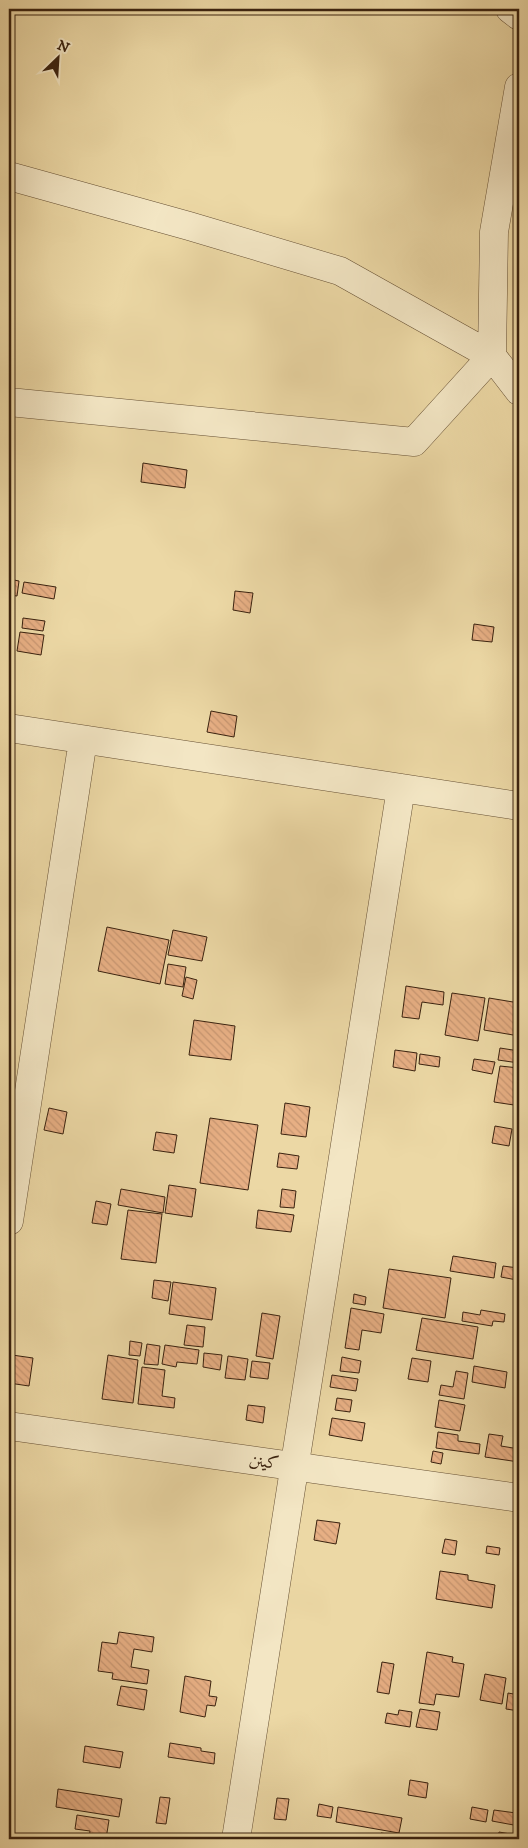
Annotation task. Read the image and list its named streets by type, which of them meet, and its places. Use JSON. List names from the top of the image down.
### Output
{
  "streets": {
    "street": ["كينن"]
  },
  "north": "top right"
}
